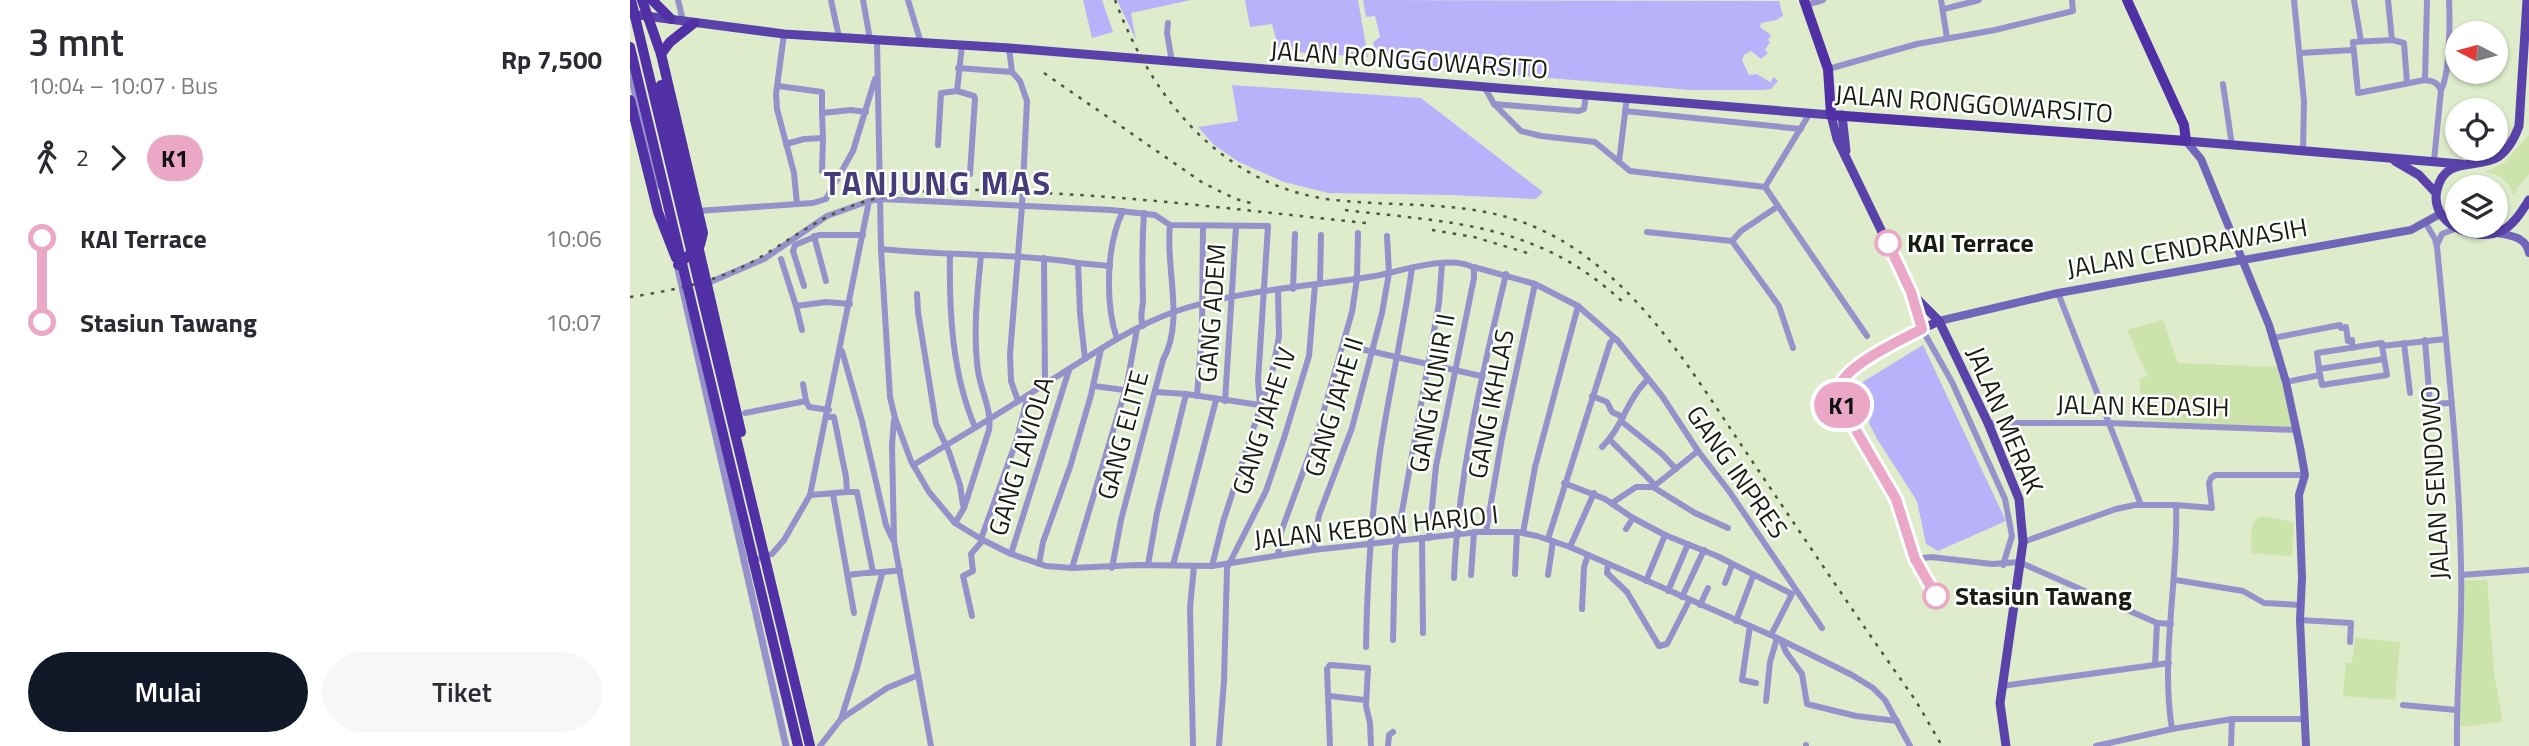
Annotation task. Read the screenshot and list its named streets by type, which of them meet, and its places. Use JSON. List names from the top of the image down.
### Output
{
  "streets": {
    "highway": ["JALAN RONGGOWARSITO"],
    "main road": ["JALAN CENDRAWASIH", "JALAN MERAK"],
    "street": [
      "GANG ADEM",
      "GANG KUNIR II",
      "GANG IKHLAS",
      "JALAN KEDASIH",
      "GANG JAHE II",
      "GANG JAHE IV",
      "GANG ELITE",
      "GANG LAVIOLA",
      "GANG INPRES",
      "JALAN SENDOWO",
      "JALAN KEBON HARJO I"
    ]
  },
  "crossings": [
    ["JALAN CENDRAWASIH", "JALAN MERAK"],
    ["JALAN CENDRAWASIH", "JALAN SENDOWO"],
    ["GANG KUNIR II", "GANG INPRES"],
    ["GANG KUNIR II", "JALAN KEBON HARJO I"],
    ["GANG IKHLAS", "GANG INPRES"],
    ["GANG IKHLAS", "JALAN KEBON HARJO I"],
    ["JALAN KEDASIH", "JALAN MERAK"],
    ["GANG JAHE II", "JALAN KEBON HARJO I"],
    ["GANG JAHE IV", "JALAN KEBON HARJO I"],
    ["GANG ELITE", "JALAN KEBON HARJO I"],
    ["GANG LAVIOLA", "JALAN KEBON HARJO I"]
  ],
  "districts": ["TANJUNG MAS"],
  "places": ["KAI Terrace", "Stasiun Tawang"],
  "lines": ["bus line K1"],
  "north": "left",
  "page": {
    "heading": ["3 mnt", "10:04 – 10:07 · Bus", "Rp 7,500"],
    "on_map": "K1",
    "legs": ["2", "K1"],
    "list": [
      {
        "name": "KAI Terrace",
        "value": "10:06"
      },
      {
        "name": "Stasiun Tawang",
        "value": "10:07"
      }
    ],
    "buttons": ["Mulai", "Tiket"]
  }
}
